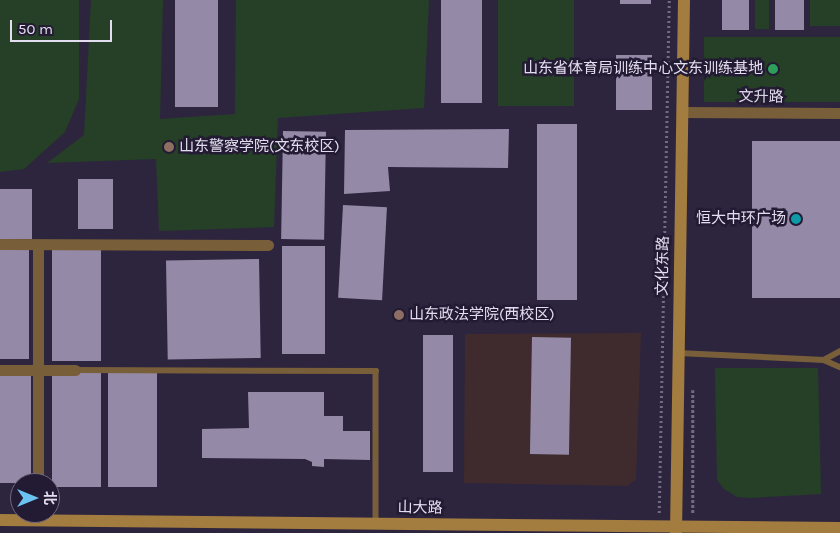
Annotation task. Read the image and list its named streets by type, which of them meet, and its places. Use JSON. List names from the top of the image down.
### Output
{
  "streets": {
    "main road": ["文化东路", "山大路"],
    "street": ["文升路"]
  },
  "crossings": [
    ["文升路", "文化东路"],
    ["文化东路", "山大路"]
  ],
  "places": [
    "山东省体育局训练中心文东训练基地",
    "山东警察学院(文东校区)",
    "恒大中环广场",
    "山东政法学院(西校区)"
  ],
  "scale_bar": "50 m",
  "north": "right"
}
